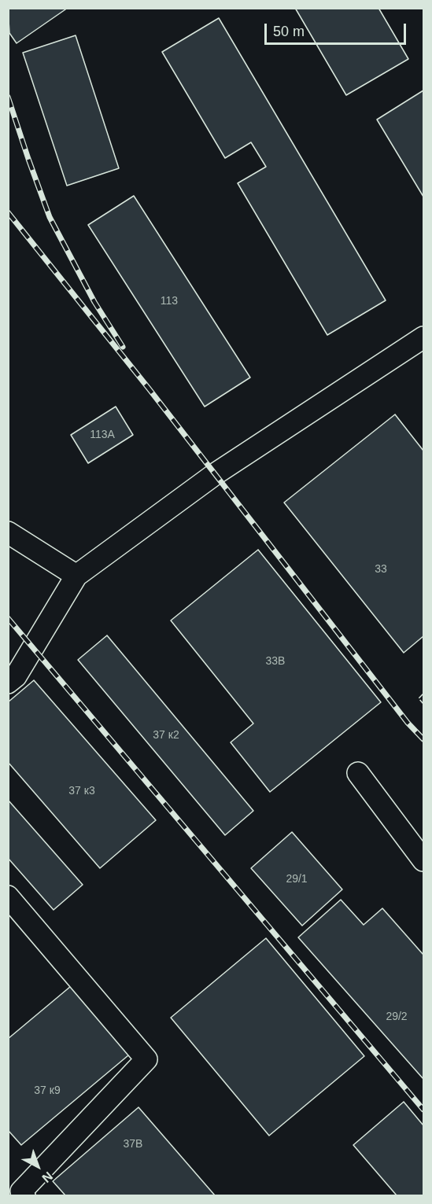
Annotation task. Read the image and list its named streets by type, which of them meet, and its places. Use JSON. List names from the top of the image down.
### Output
{
  "house_numbers": [
    "113",
    "113А",
    "33",
    "33В",
    "37 к2",
    "37 к3",
    "29/1",
    "29/2",
    "37 к9",
    "37В"
  ],
  "scale_bar": "50 m",
  "north": "bottom right"
}
